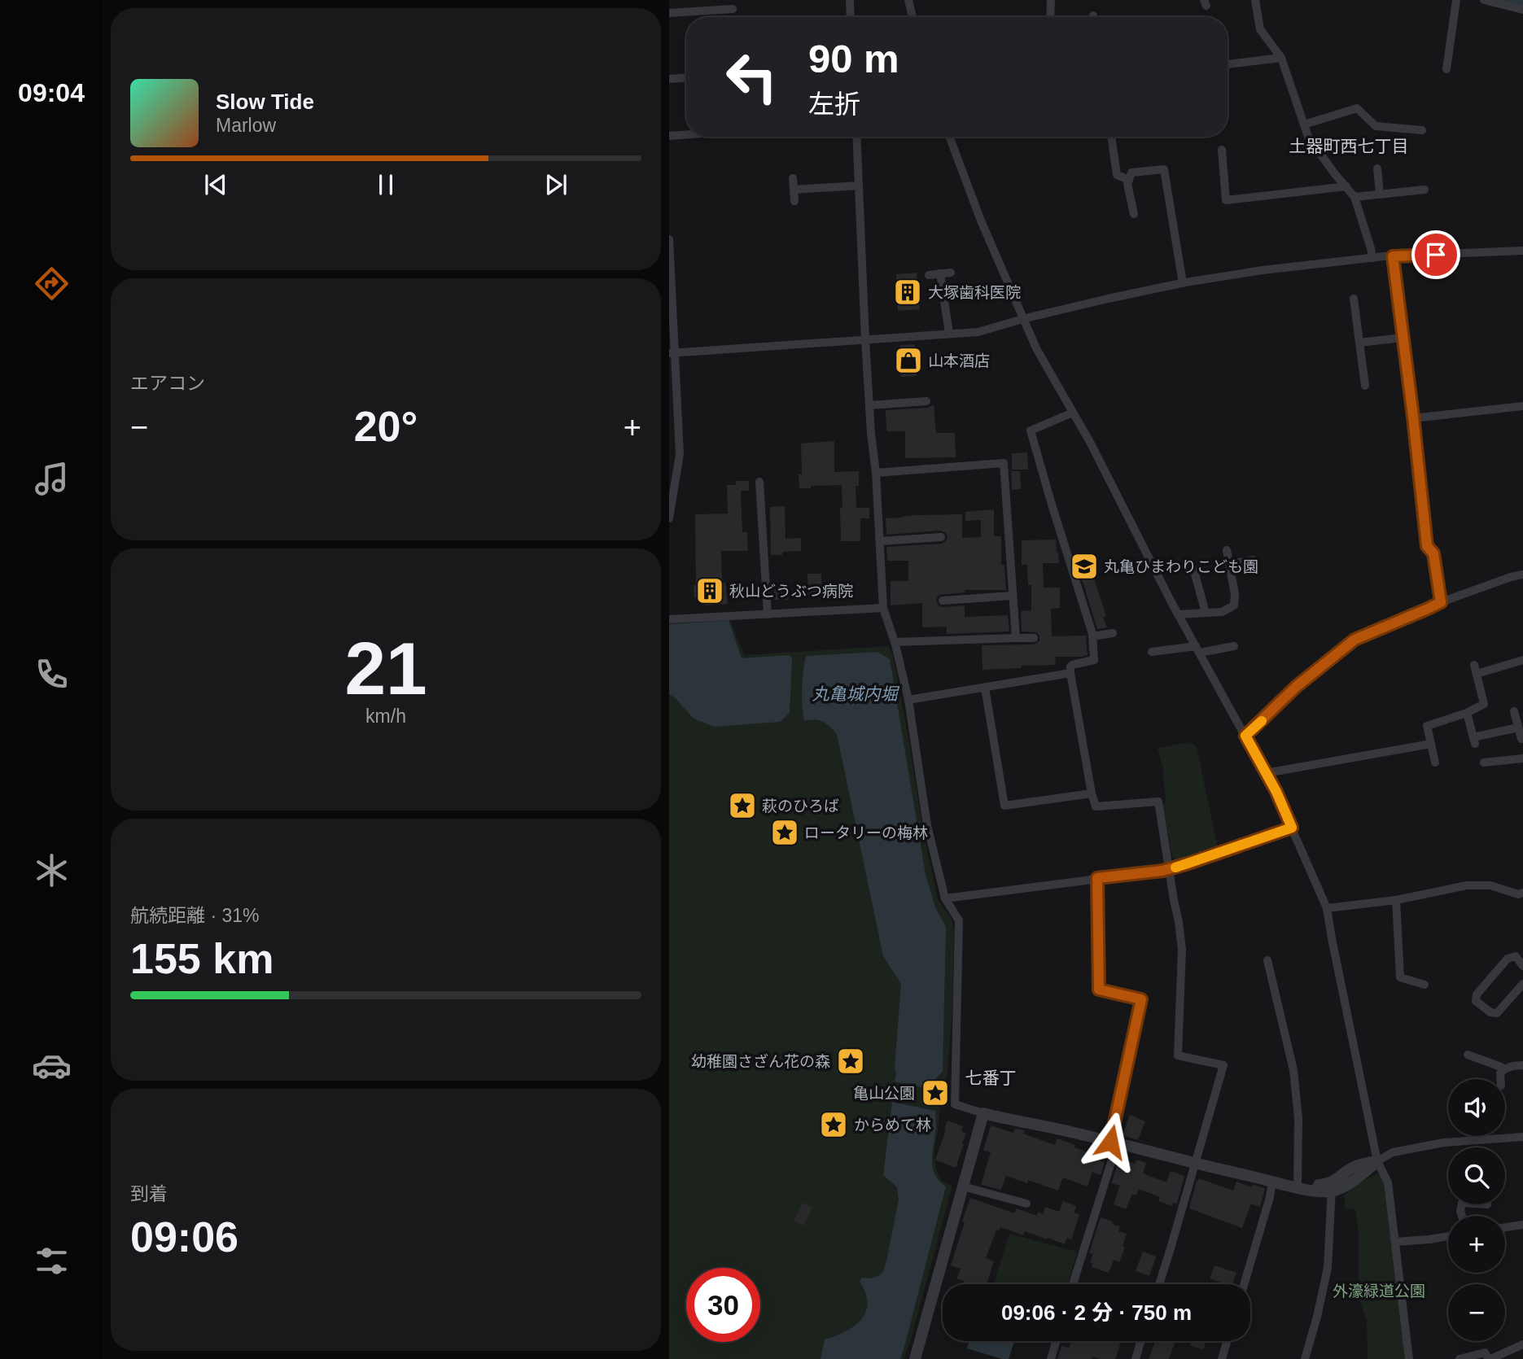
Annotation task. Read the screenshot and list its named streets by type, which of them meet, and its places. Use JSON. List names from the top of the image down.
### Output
{
  "districts": ["土器町西七丁目", "七番丁"],
  "water": ["丸亀城内堀"],
  "parks": ["外濠緑道公園"],
  "places": {
    "building": ["大塚歯科医院", "秋山どうぶつ病院"],
    "shop": ["山本酒店"],
    "school or university": ["丸亀ひまわりこども園"],
    "place": [
      "萩のひろば",
      "ロータリーの梅林",
      "幼稚園さざん花の森",
      "亀山公園",
      "からめて林"
    ]
  },
  "page": {
    "tabs": "09:04",
    "turn": ["90 m", "左折"],
    "song": ["Slow Tide", "Marlow"],
    "tile": [
      "エアコン",
      ["21", "km/h"],
      ["航続距離 · 31%", "155 km"],
      ["到着", "09:06"]
    ],
    "heat": ["−", "20°", "+"],
    "map_buttons": ["+", "−"],
    "limit": "30",
    "trip": "09:06 · 2 分 · 750 m"
  }
}
